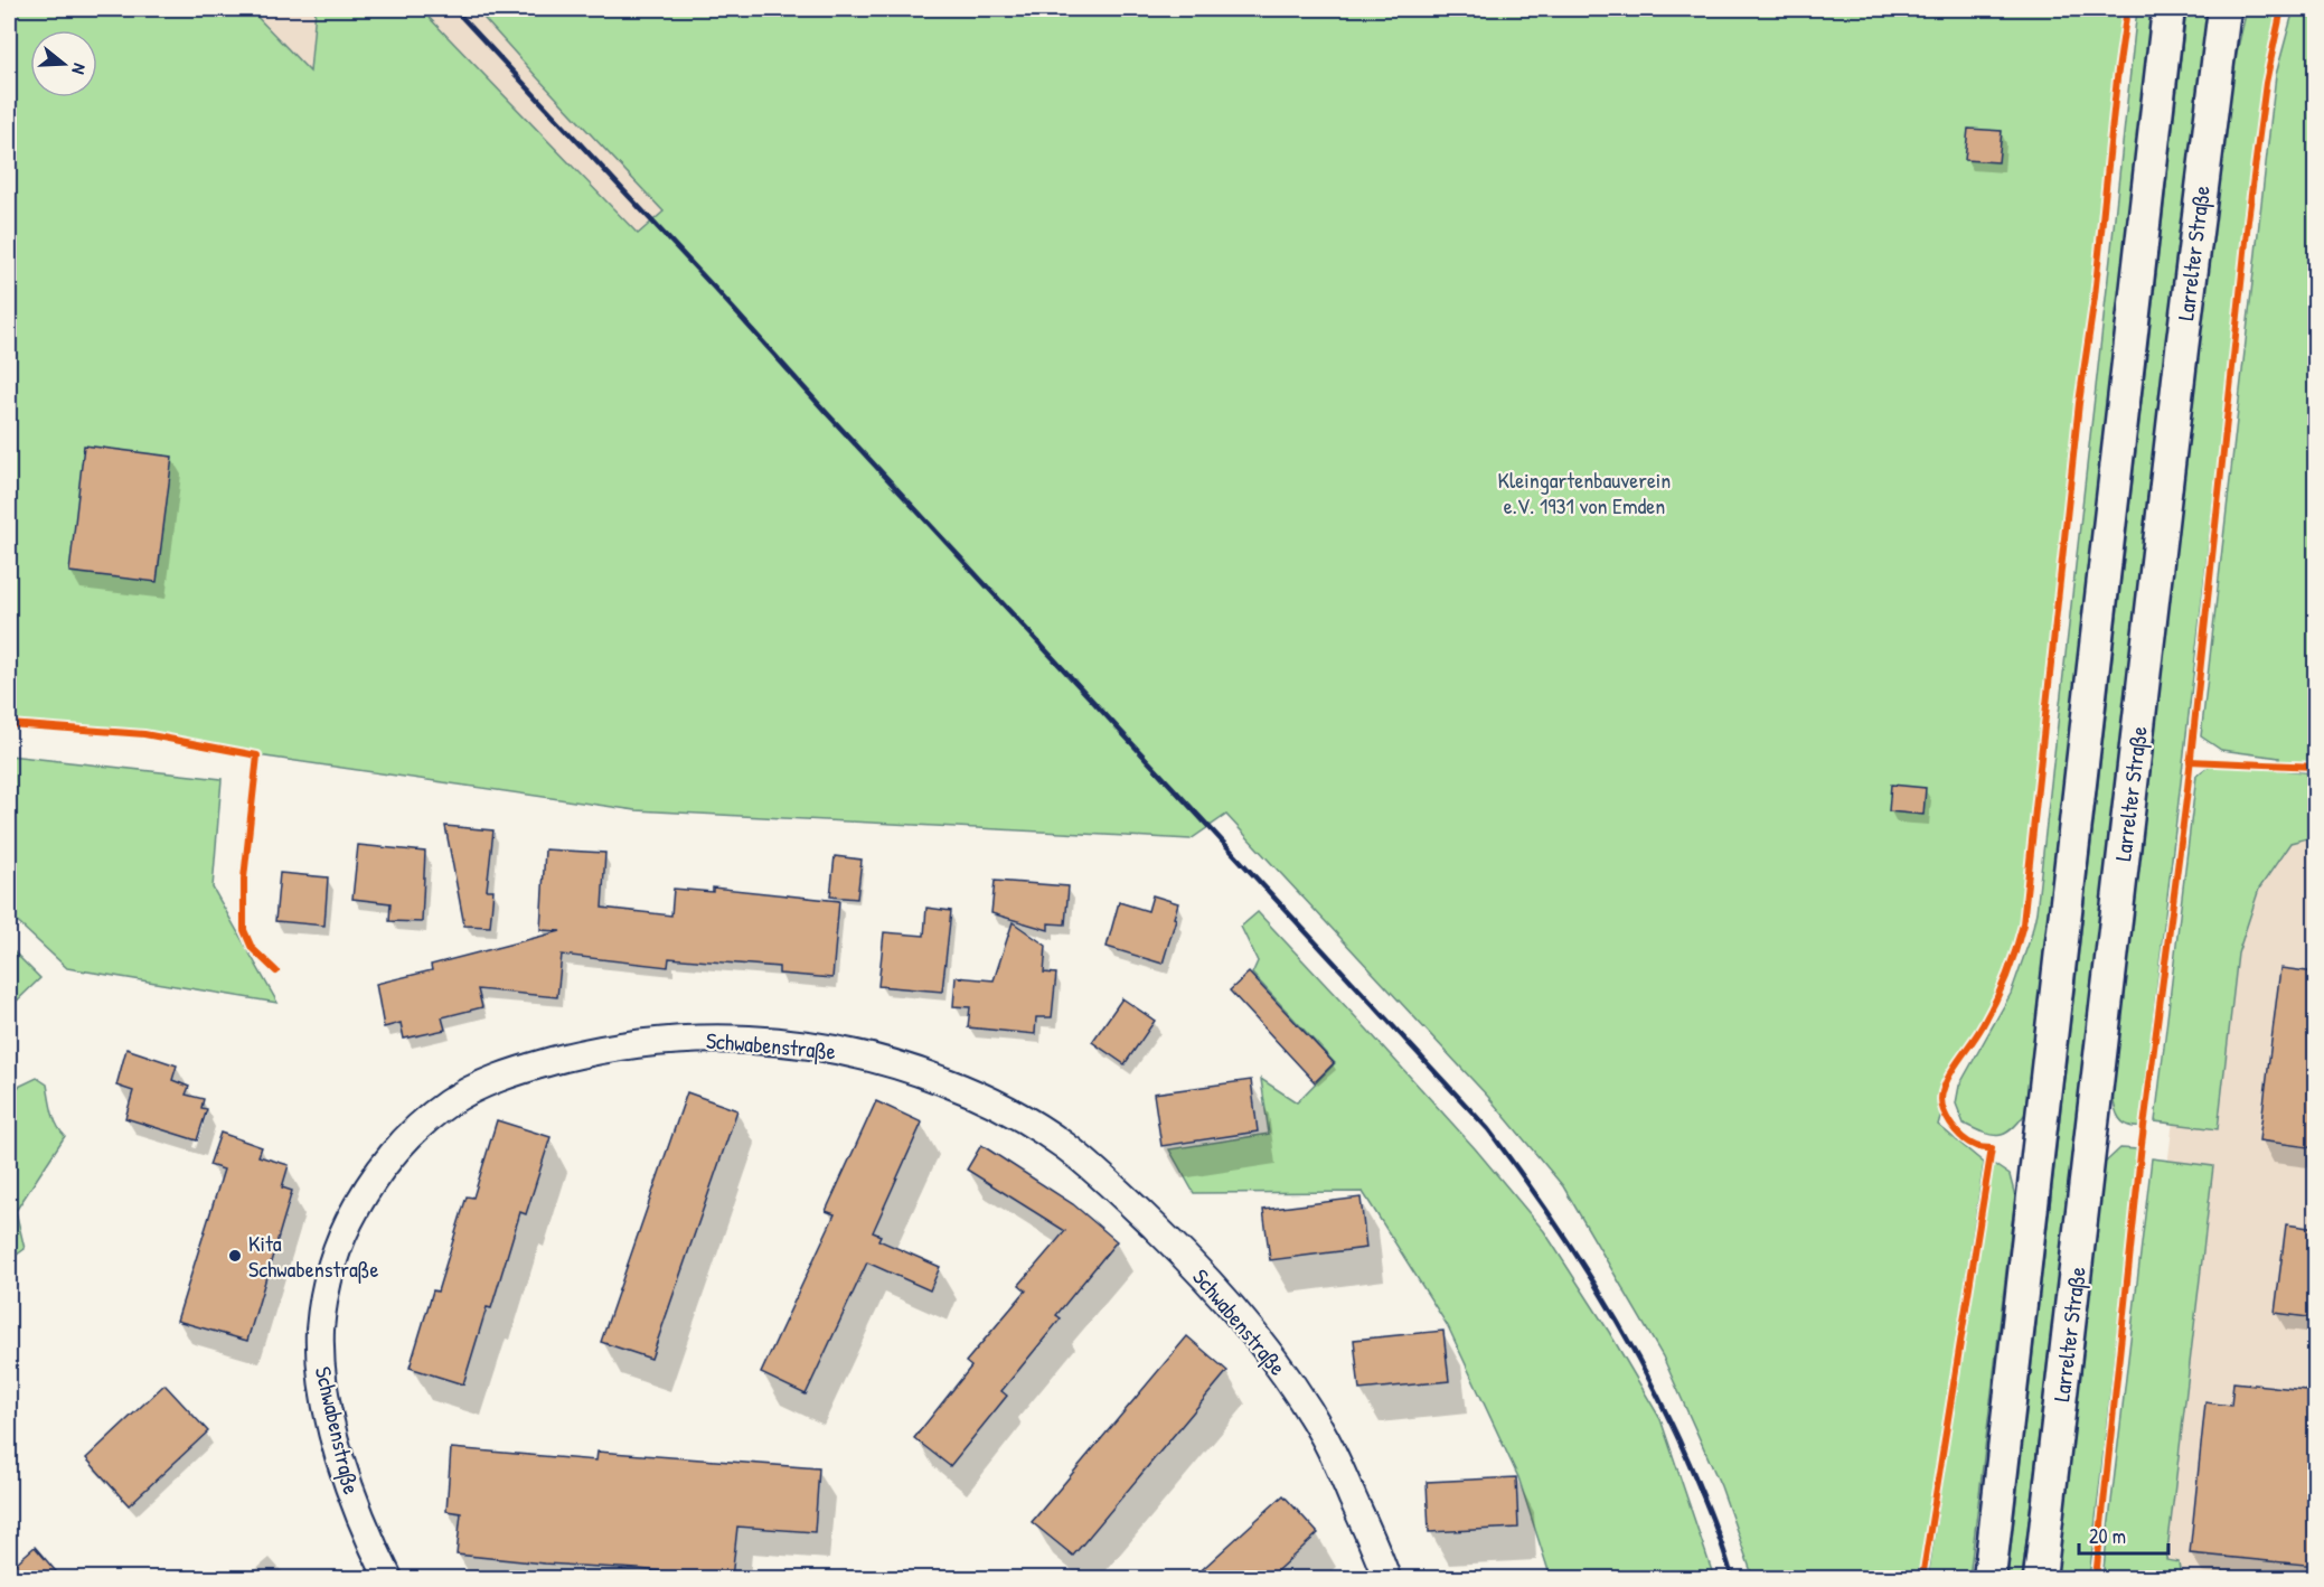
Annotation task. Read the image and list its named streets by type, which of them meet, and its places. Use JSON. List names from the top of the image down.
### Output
{
  "streets": {
    "street": ["Larrelter Straße", "Schwabenstraße"]
  },
  "parks": ["Kleingartenbauverein e.V. 1931 von Emden"],
  "places": ["Kita Schwabenstraße"],
  "scale_bar": "20 m",
  "north": "right"
}
